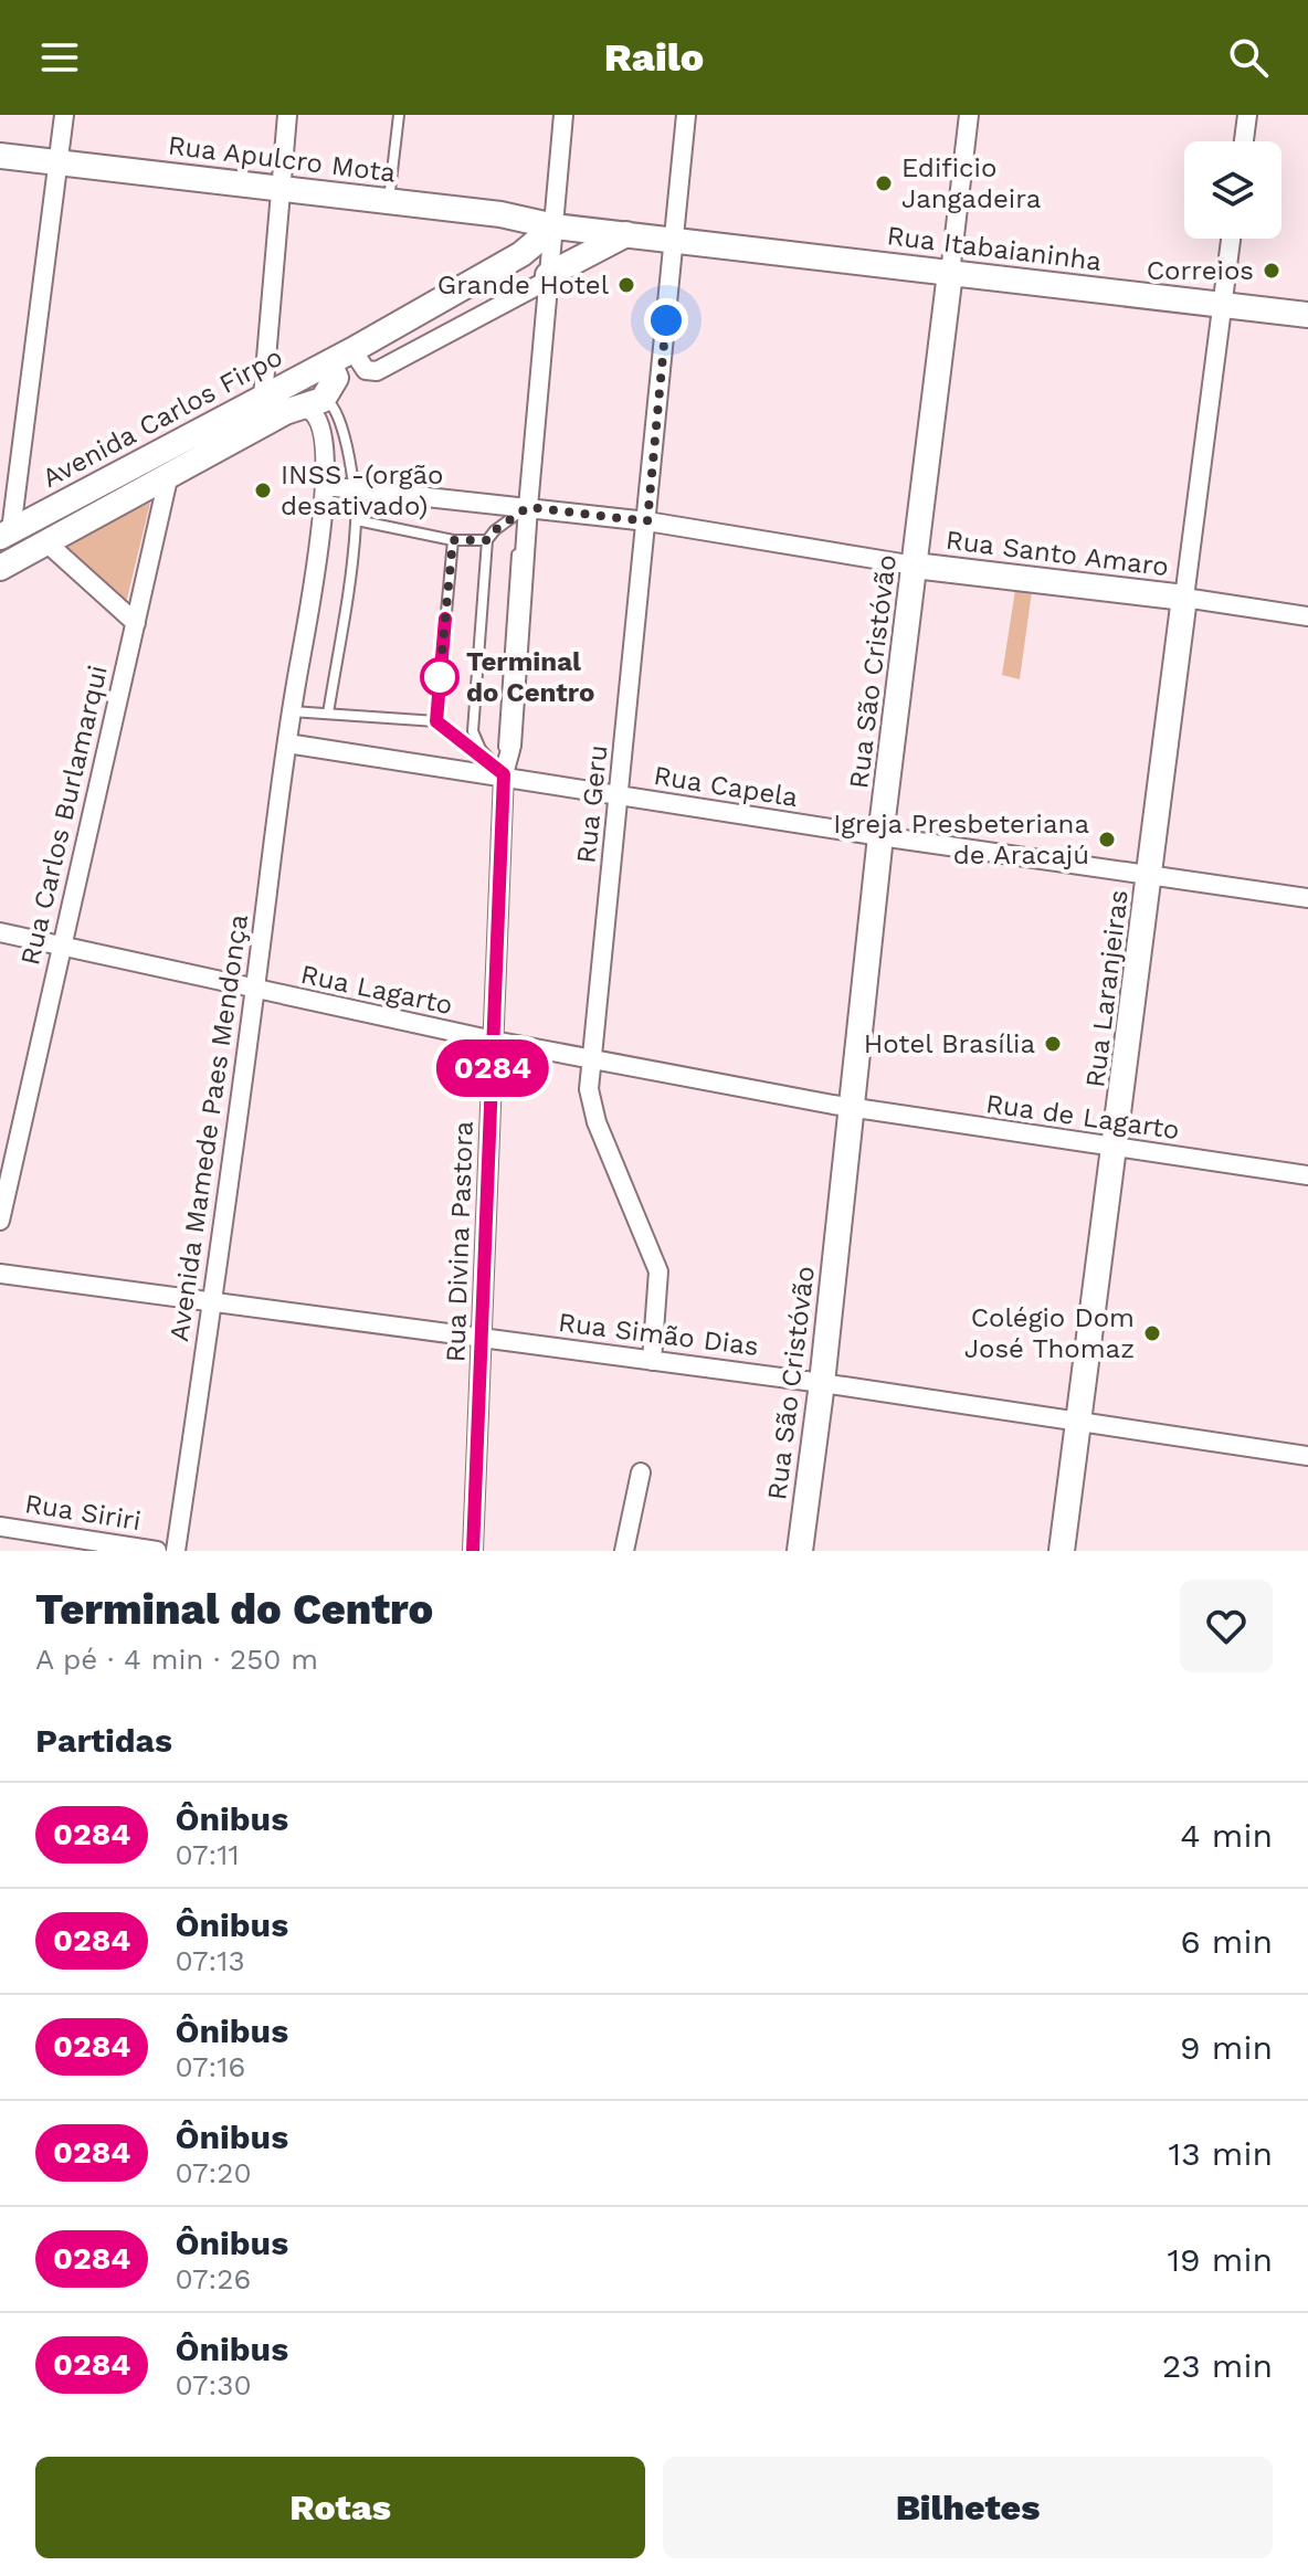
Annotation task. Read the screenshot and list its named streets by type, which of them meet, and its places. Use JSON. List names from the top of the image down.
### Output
{
  "streets": {
    "street": [
      "Rua Apulcro Mota",
      "Rua Itabaianinha",
      "Avenida Carlos Firpo",
      "Rua Santo Amaro",
      "Rua São Cristóvão",
      "Rua Capela",
      "Rua Geru",
      "Rua Carlos Burlamarqui",
      "Rua Laranjeiras",
      "Rua Lagarto",
      "Rua de Lagarto",
      "Avenida Mamede Paes Mendonça",
      "Rua Divina Pastora",
      "Rua Simão Dias",
      "Rua Siriri"
    ]
  },
  "crossings": [
    ["Rua Apulcro Mota", "Rua Itabaianinha"],
    ["Rua Apulcro Mota", "Avenida Carlos Firpo"],
    ["Rua Apulcro Mota", "Rua Divina Pastora"],
    ["Rua Itabaianinha", "Rua São Cristóvão"],
    ["Rua Itabaianinha", "Rua Geru"],
    ["Rua Itabaianinha", "Rua Laranjeiras"],
    ["Avenida Carlos Firpo", "Rua Carlos Burlamarqui"],
    ["Avenida Carlos Firpo", "Avenida Mamede Paes Mendonça"],
    ["Avenida Carlos Firpo", "Rua Divina Pastora"],
    ["Rua Santo Amaro", "Rua São Cristóvão"],
    ["Rua Santo Amaro", "Rua Geru"],
    ["Rua Santo Amaro", "Rua Laranjeiras"],
    ["Rua Santo Amaro", "Avenida Mamede Paes Mendonça"],
    ["Rua Santo Amaro", "Rua Divina Pastora"],
    ["Rua São Cristóvão", "Rua Capela"],
    ["Rua São Cristóvão", "Rua Lagarto"],
    ["Rua São Cristóvão", "Rua de Lagarto"],
    ["Rua São Cristóvão", "Rua Simão Dias"],
    ["Rua Capela", "Rua Geru"],
    ["Rua Capela", "Rua Laranjeiras"],
    ["Rua Capela", "Avenida Mamede Paes Mendonça"],
    ["Rua Capela", "Rua Divina Pastora"],
    ["Rua Geru", "Rua Lagarto"],
    ["Rua Geru", "Rua Simão Dias"],
    ["Rua Carlos Burlamarqui", "Rua Lagarto"],
    ["Rua Laranjeiras", "Rua de Lagarto"],
    ["Rua Laranjeiras", "Rua Simão Dias"],
    ["Rua Lagarto", "Rua de Lagarto"],
    ["Rua Lagarto", "Avenida Mamede Paes Mendonça"],
    ["Rua Lagarto", "Rua Divina Pastora"],
    ["Avenida Mamede Paes Mendonça", "Rua Simão Dias"],
    ["Rua Divina Pastora", "Rua Simão Dias"]
  ],
  "places": [
    "Edificio Jangadeira",
    "Correios",
    "Grande Hotel",
    "INSS -(orgão desativado)",
    "Terminal do Centro",
    "Igreja Presbeteriana de Aracajú",
    "Hotel Brasília",
    "Colégio Dom José Thomaz"
  ],
  "lines": ["bus line 0284"],
  "page": {
    "header": "Railo",
    "on_map": "0284",
    "heading": [
      ["Terminal do Centro", "A pé · 4 min · 250 m"],
      "Partidas"
    ],
    "list": [
      {
        "mark": "0284",
        "name": "Ônibus",
        "note": "07:11",
        "value": "4 min"
      },
      {
        "mark": "0284",
        "name": "Ônibus",
        "note": "07:13",
        "value": "6 min"
      },
      {
        "mark": "0284",
        "name": "Ônibus",
        "note": "07:16",
        "value": "9 min"
      },
      {
        "mark": "0284",
        "name": "Ônibus",
        "note": "07:20",
        "value": "13 min"
      },
      {
        "mark": "0284",
        "name": "Ônibus",
        "note": "07:26",
        "value": "19 min"
      },
      {
        "mark": "0284",
        "name": "Ônibus",
        "note": "07:30",
        "value": "23 min"
      }
    ],
    "buttons": ["Rotas", "Bilhetes"]
  }
}
